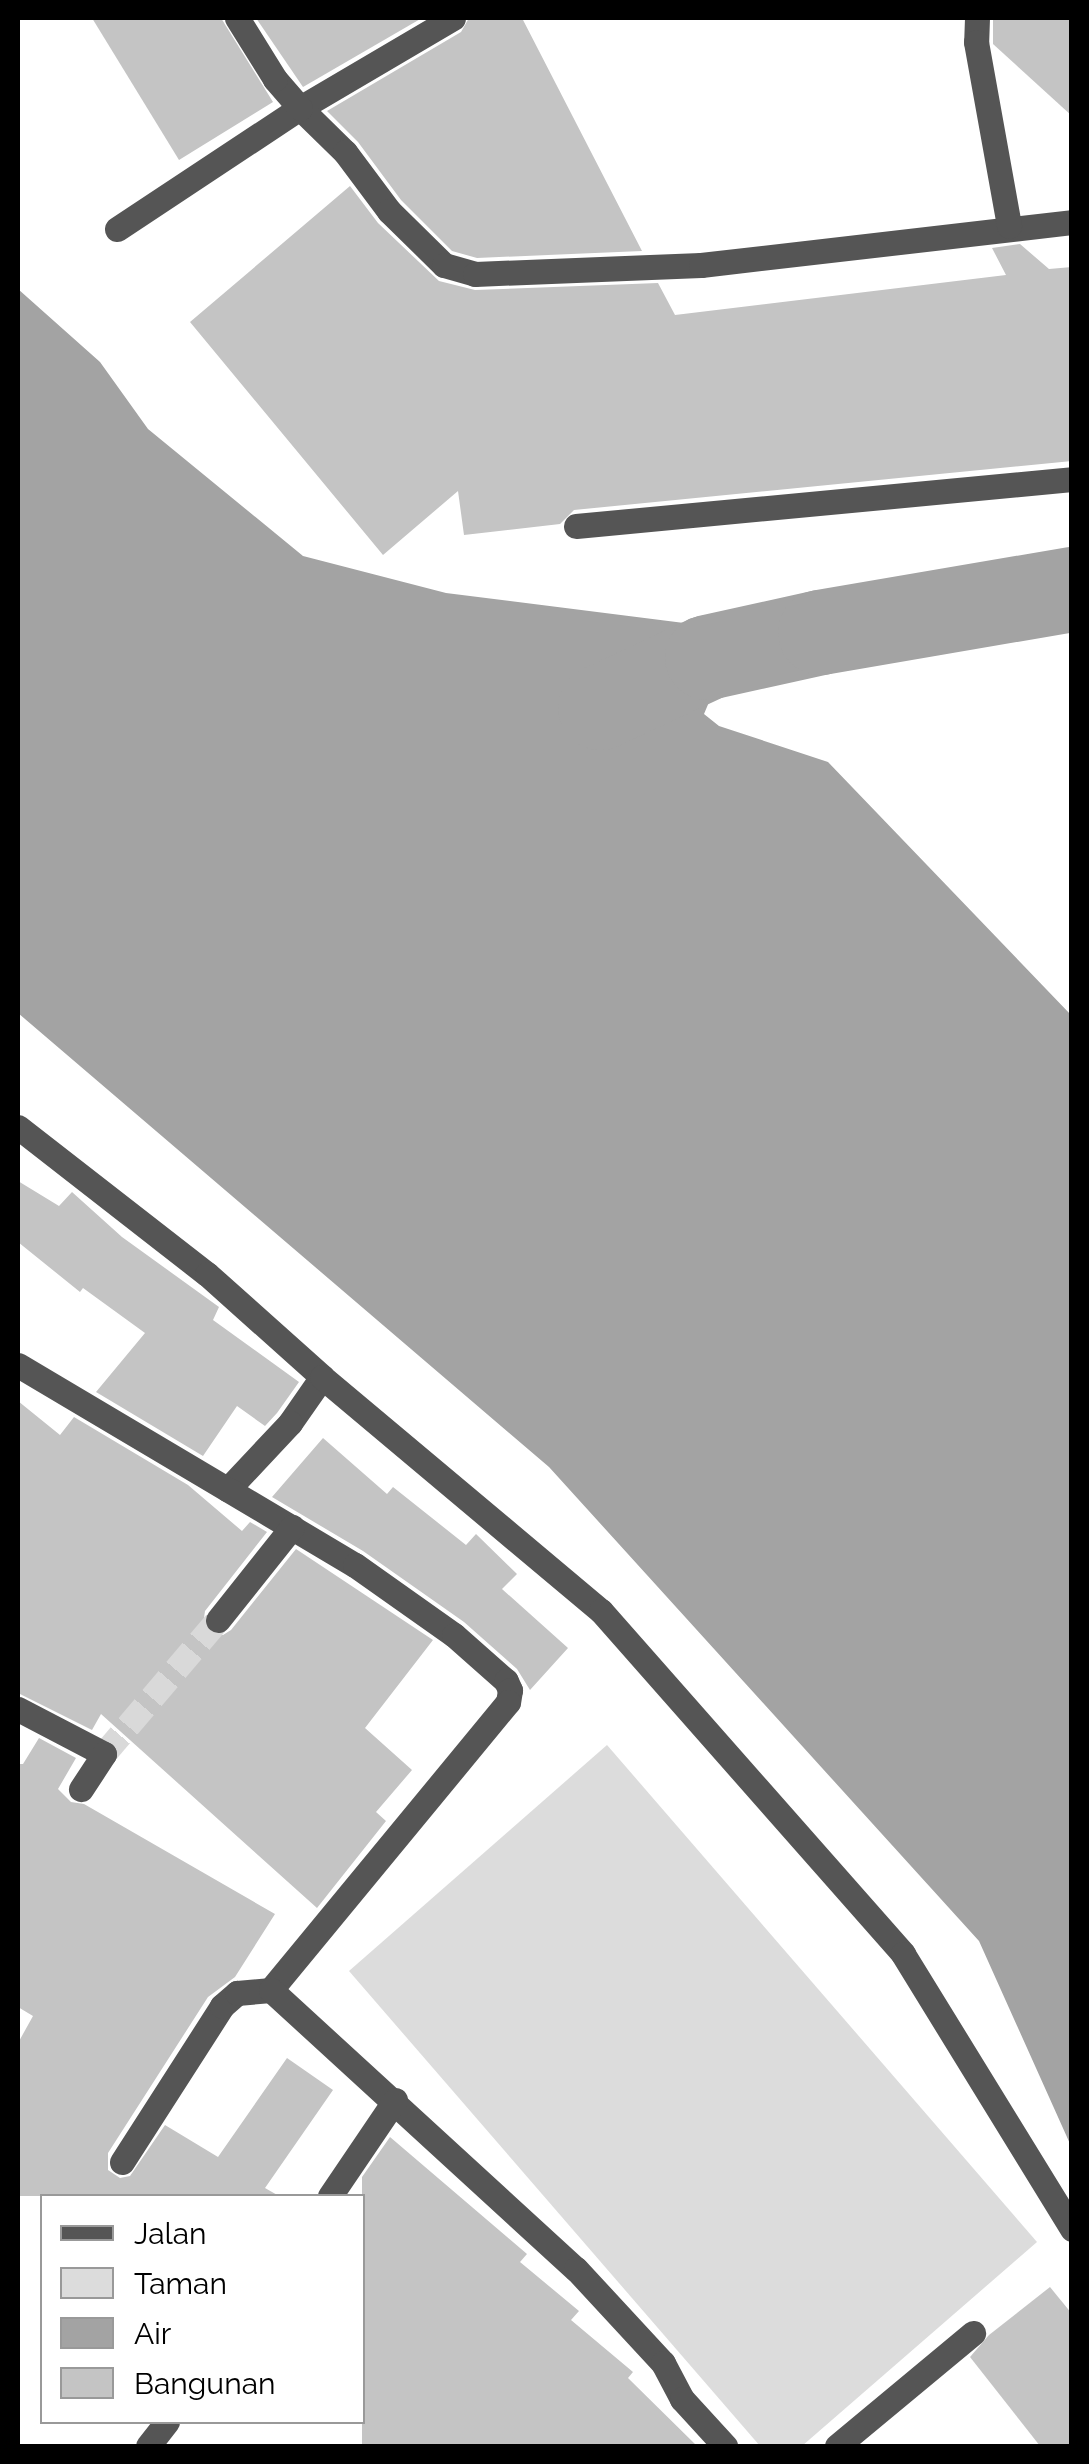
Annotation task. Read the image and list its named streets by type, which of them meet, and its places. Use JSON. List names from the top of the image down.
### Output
{
  "legend": [
    "Jalan",
    "Taman",
    "Air",
    "Bangunan"
  ]
}
